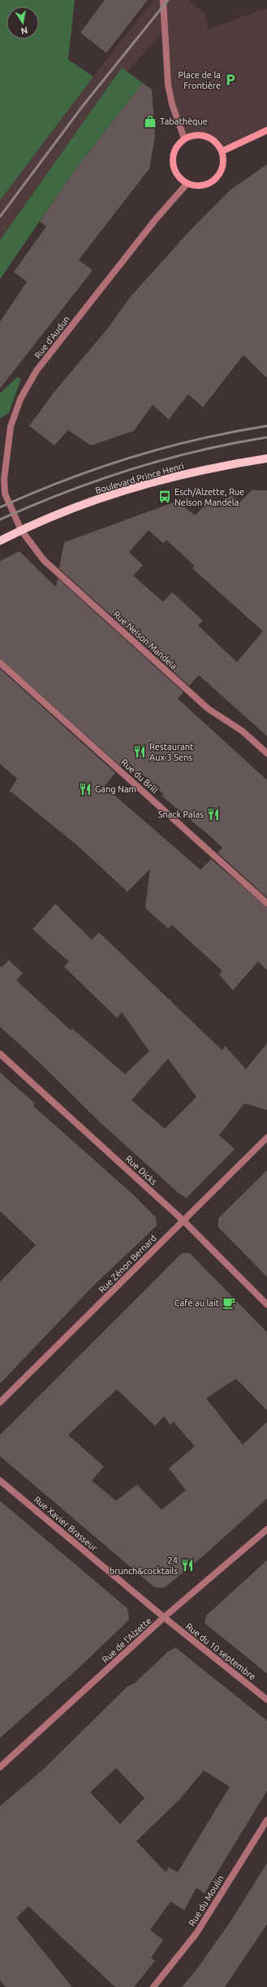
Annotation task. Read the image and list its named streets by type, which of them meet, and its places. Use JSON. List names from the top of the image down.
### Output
{
  "streets": {
    "main road": ["Boulevard Prince Henri"],
    "street": [
      "Rue d'Audun",
      "Rue Nelson Mandela",
      "Rue du Brill",
      "Rue Dicks",
      "Rue Zénon Bernard",
      "Rue Xavier Brasseur",
      "Rue de l'Alzette",
      "Rue du 10 septembre",
      "Rue du Moulin"
    ]
  },
  "crossings": [
    ["Rue d'Audun", "Boulevard Prince Henri"],
    ["Rue d'Audun", "Rue Nelson Mandela"],
    ["Boulevard Prince Henri", "Rue Nelson Mandela"],
    ["Rue Dicks", "Rue Zénon Bernard"],
    ["Rue Xavier Brasseur", "Rue de l'Alzette"],
    ["Rue Xavier Brasseur", "Rue du 10 septembre"],
    ["Rue de l'Alzette", "Rue du 10 septembre"]
  ],
  "places": {
    "parking": ["Place de la Frontière"],
    "shop": ["Tabathèque"],
    "bus stop": ["Esch/Alzette, Rue Nelson Mandela"],
    "restaurant": [
      "Restaurant Aux 3 Sens",
      "Gang Nam",
      "Snack Palas",
      "24 brunch&cocktails"
    ],
    "cafe": ["Café au lait"]
  },
  "north": "bottom"
}
